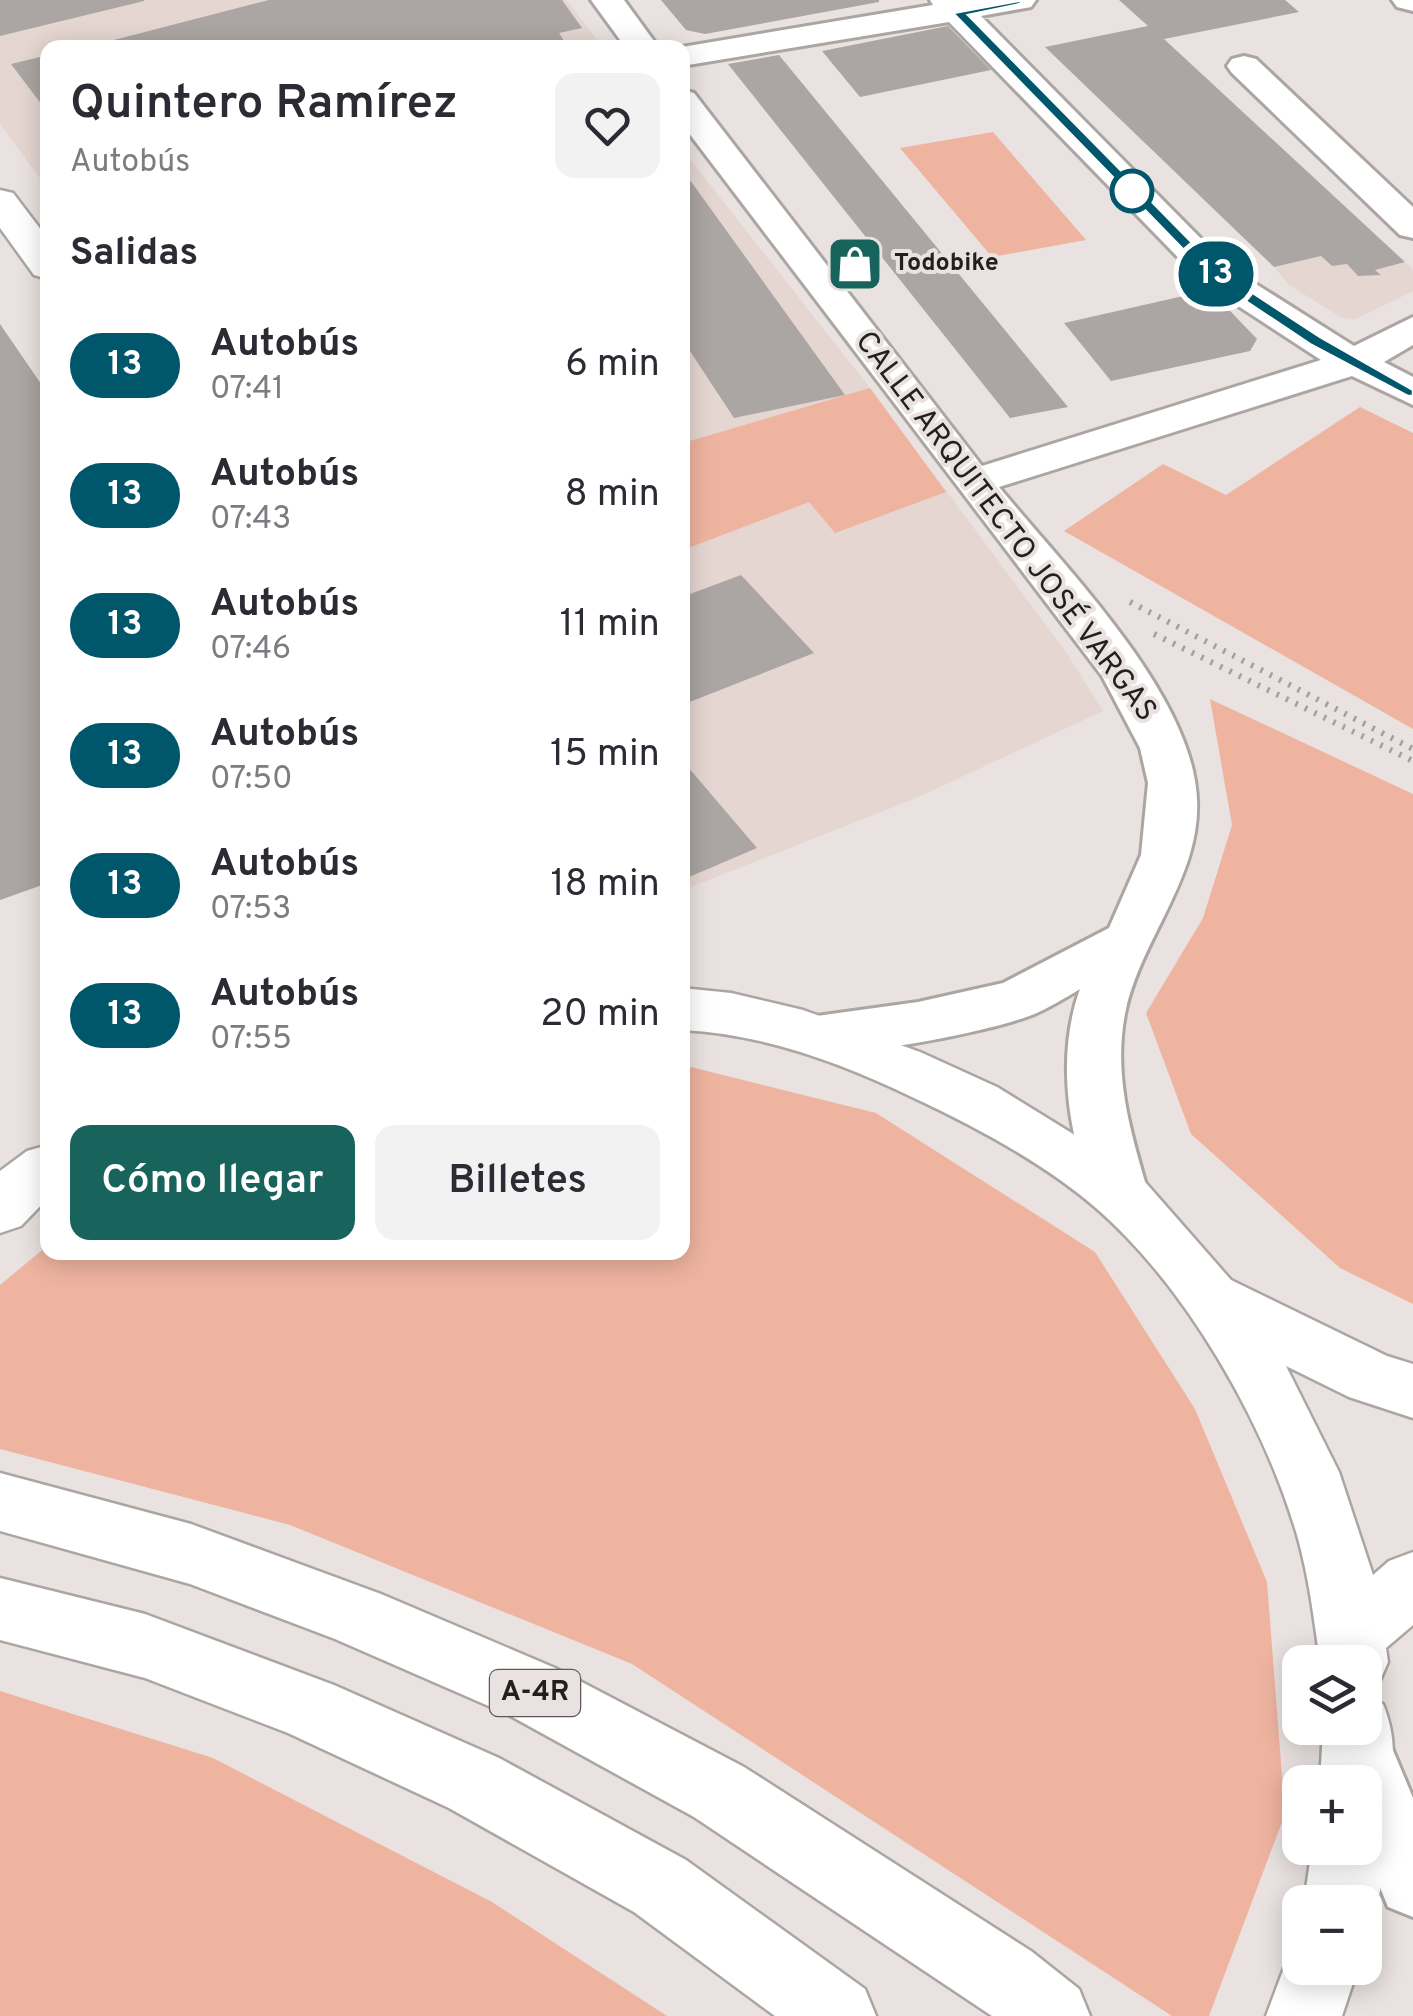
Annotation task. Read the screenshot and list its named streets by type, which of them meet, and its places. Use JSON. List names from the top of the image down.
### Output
{
  "streets": {
    "main road": ["A-4R"],
    "street": ["CALLE ARQUITECTO JOSÉ VARGAS"]
  },
  "places": {
    "shop": ["Todobike"]
  },
  "lines": ["bus line 13"],
  "page": {
    "on_map": "13",
    "heading": [
      ["Quintero Ramírez", "Autobús"],
      "Salidas"
    ],
    "list": [
      {
        "mark": "13",
        "name": "Autobús",
        "note": "07:41",
        "value": "6 min"
      },
      {
        "mark": "13",
        "name": "Autobús",
        "note": "07:43",
        "value": "8 min"
      },
      {
        "mark": "13",
        "name": "Autobús",
        "note": "07:46",
        "value": "11 min"
      },
      {
        "mark": "13",
        "name": "Autobús",
        "note": "07:50",
        "value": "15 min"
      },
      {
        "mark": "13",
        "name": "Autobús",
        "note": "07:53",
        "value": "18 min"
      },
      {
        "mark": "13",
        "name": "Autobús",
        "note": "07:55",
        "value": "20 min"
      }
    ],
    "buttons": ["Cómo llegar", "Billetes"],
    "map_buttons": ["+", "−"]
  }
}
